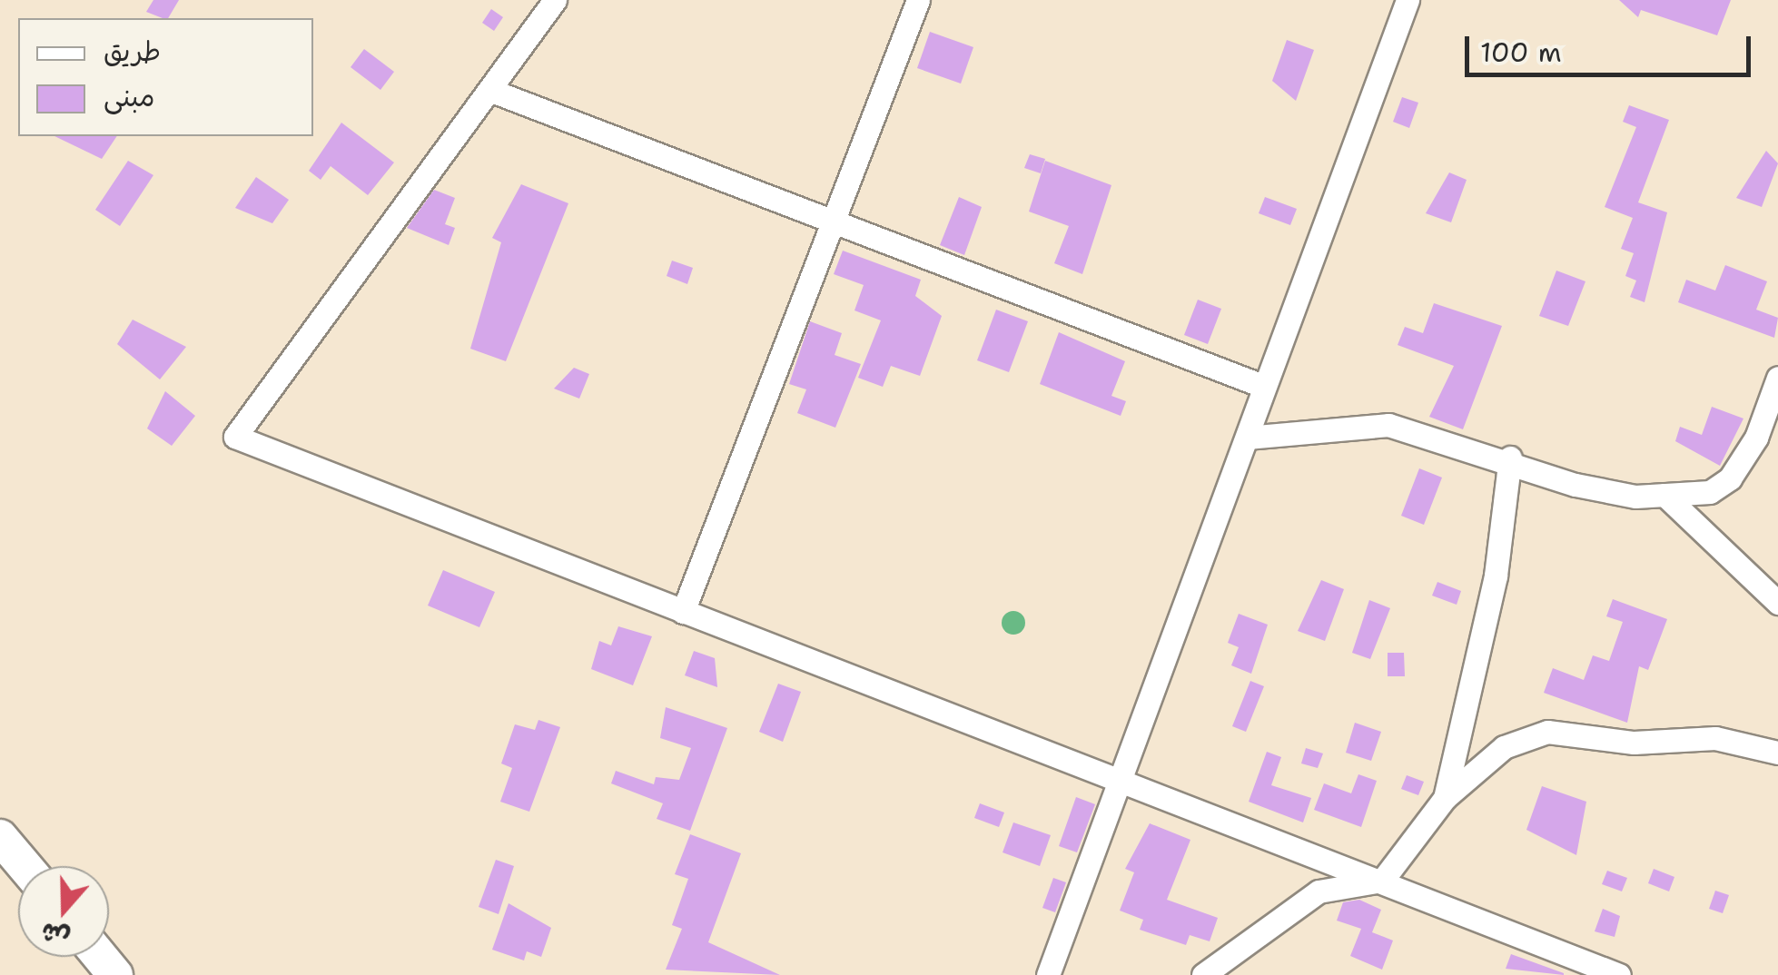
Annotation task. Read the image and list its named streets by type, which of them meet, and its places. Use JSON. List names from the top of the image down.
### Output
{
  "legend": ["طريق", "مبنى"],
  "scale_bar": "100 m",
  "north": "bottom"
}
